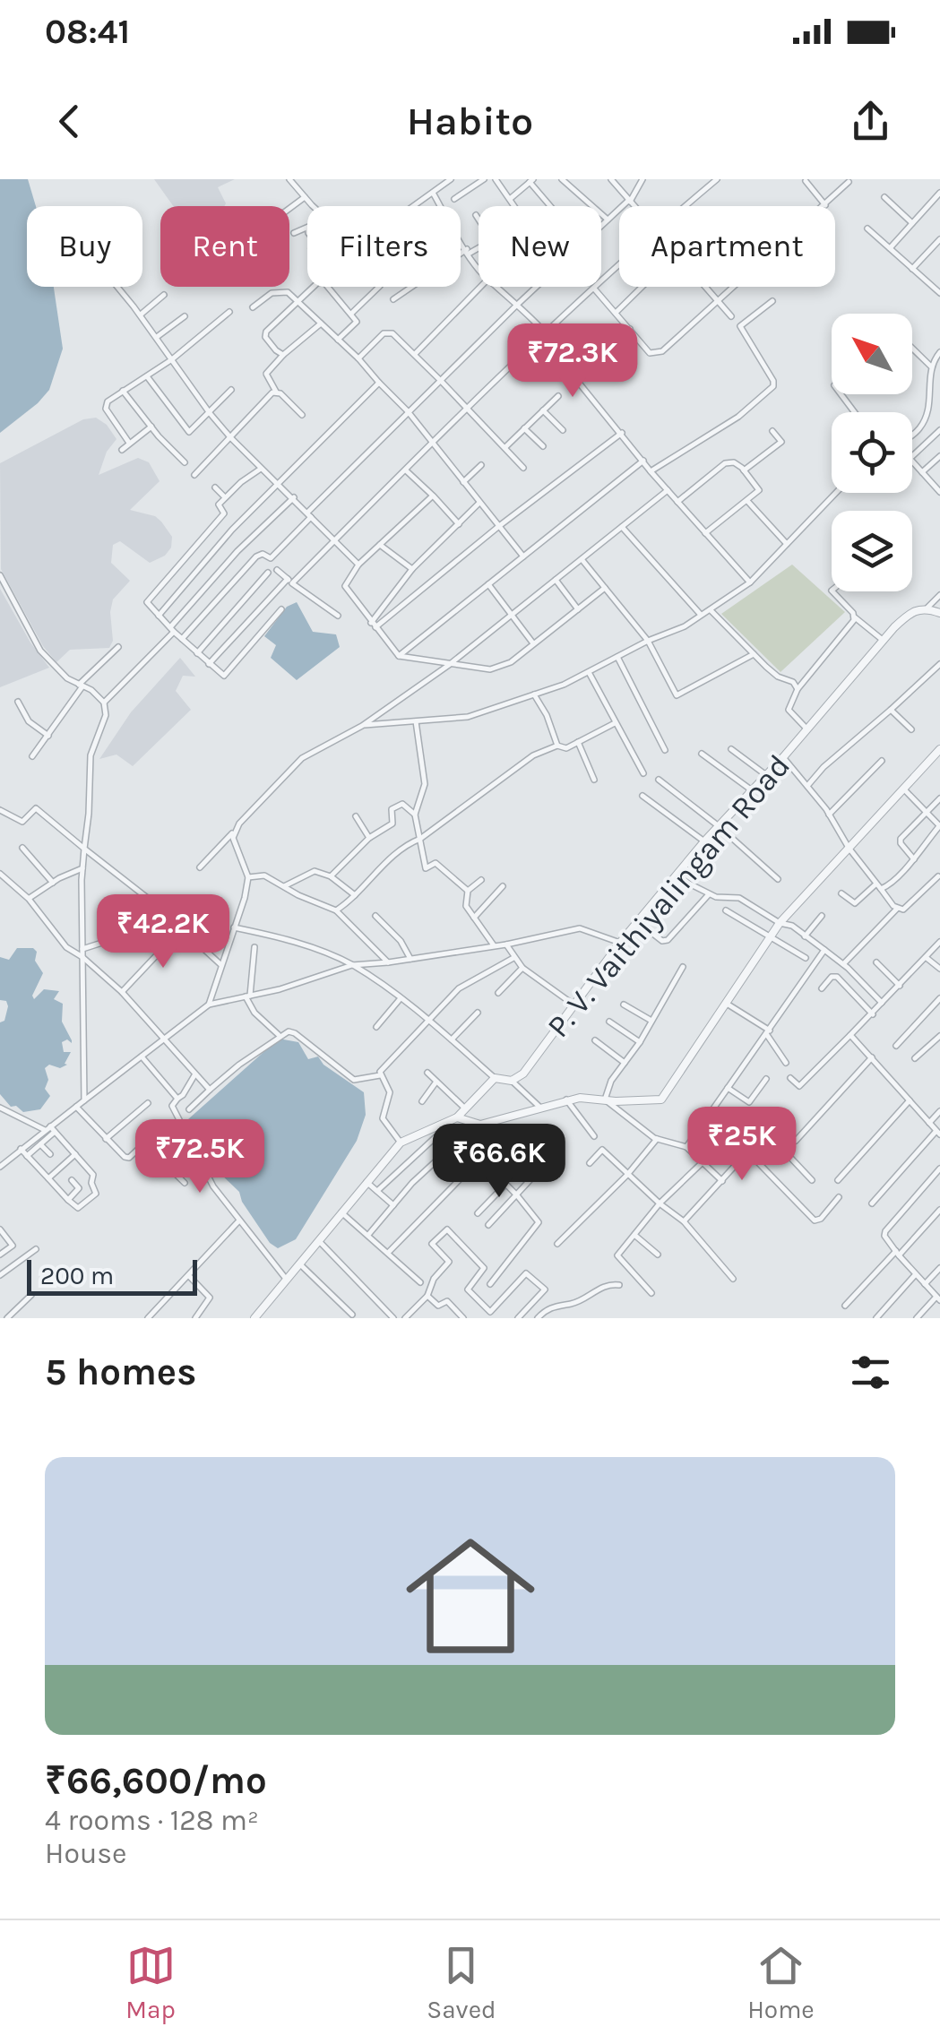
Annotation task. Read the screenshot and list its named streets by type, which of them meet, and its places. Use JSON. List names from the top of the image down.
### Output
{
  "streets": {
    "street": ["P. V. Vaithiyalingam Road"]
  },
  "scale_bar": "200 m",
  "north": "top left",
  "page": {
    "status": "08:41",
    "header": "Habito",
    "chip": [
      "Buy",
      "Rent",
      "Filters",
      "New",
      "Apartment"
    ],
    "price": [
      "₹72.3K",
      "₹42.2K",
      "₹25K",
      "₹72.5K",
      "₹66.6K"
    ],
    "scale": "200 m",
    "heading": "5 homes",
    "list": [
      {
        "name": "₹66,600/mo",
        "note": "4 rooms · 128 m² · House"
      }
    ],
    "tabs": ["Map", "Saved", "Home"]
  }
}
